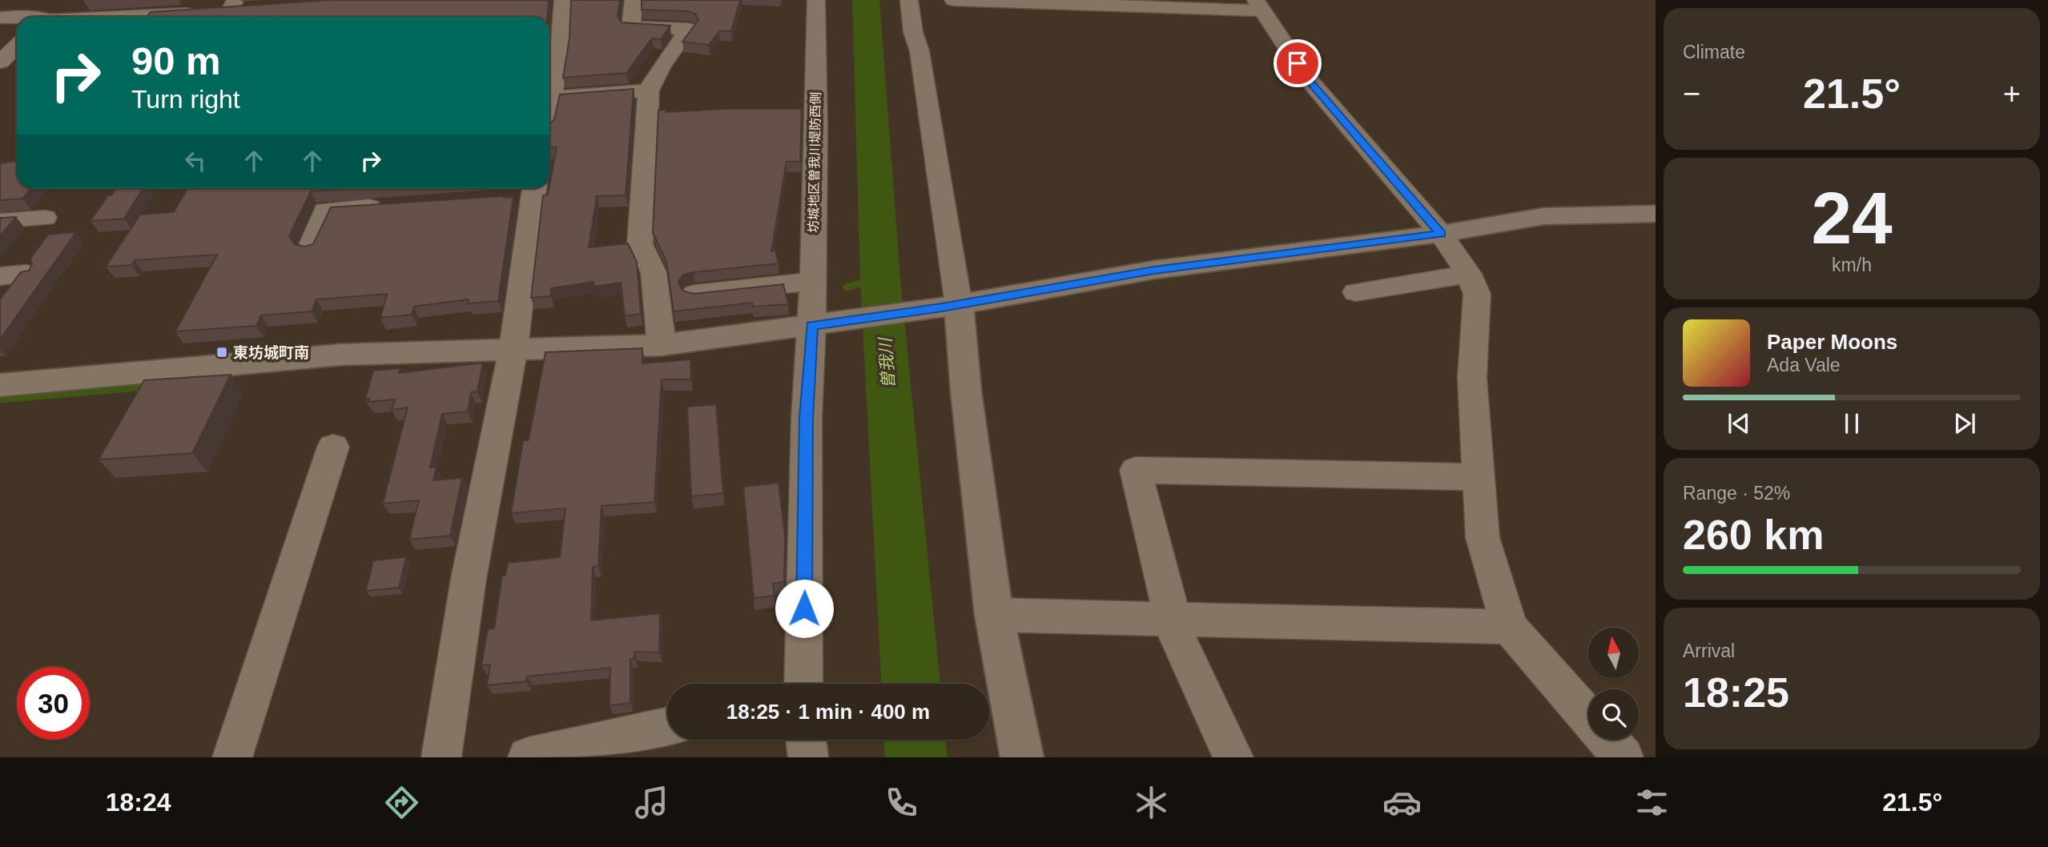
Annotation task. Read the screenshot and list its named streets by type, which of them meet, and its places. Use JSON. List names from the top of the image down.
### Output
{
  "streets": {
    "street": ["坊城地区曽我川堤防西側"]
  },
  "water": ["曽我川"],
  "places": {
    "transit": ["東坊城町南"]
  },
  "north": "top",
  "page": {
    "tile": [
      "Climate",
      ["24", "km/h"],
      ["Range · 52%", "260 km"],
      ["Arrival", "18:25"]
    ],
    "turn": ["90 m", "Turn right"],
    "heat": ["−", "21.5°", "+"],
    "song": ["Paper Moons", "Ada Vale"],
    "limit": "30",
    "trip": "18:25 · 1 min · 400 m",
    "tabs": ["18:24", "21.5°"]
  }
}
